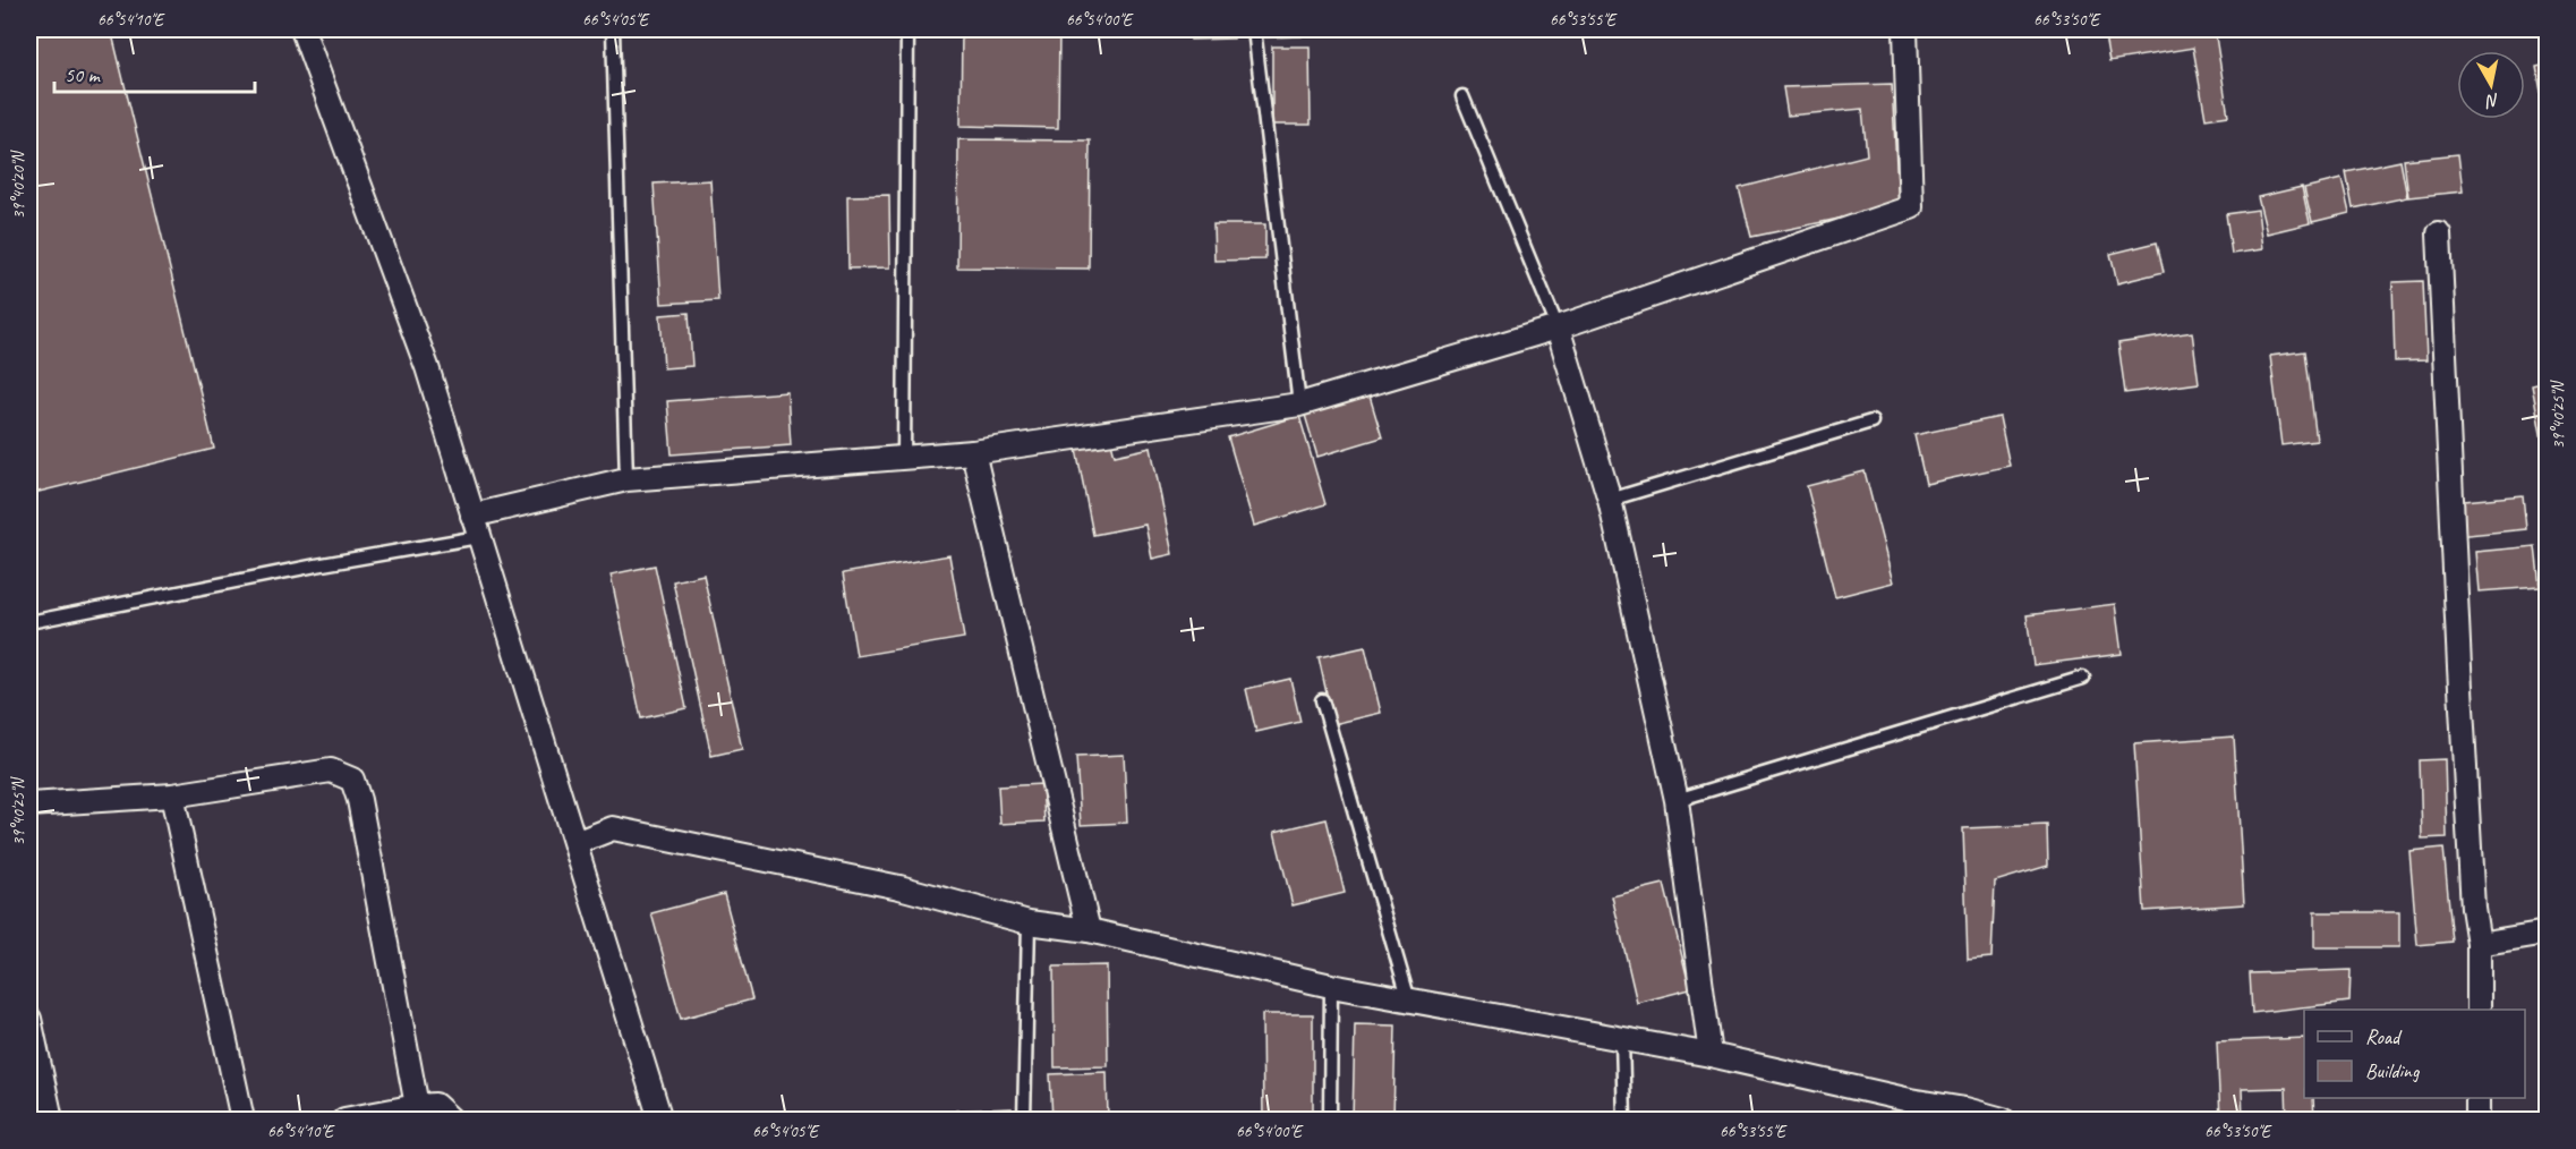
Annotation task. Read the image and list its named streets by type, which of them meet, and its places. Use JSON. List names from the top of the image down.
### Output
{
  "legend": ["Road", "Building"],
  "scale_bar": "50 m",
  "north": "bottom",
  "coordinates": [
    "66°54'10\"E",
    "66°54'05\"E",
    "66°54'00\"E",
    "66°53'55\"E",
    "66°53'50\"E",
    "39°40'20\"N",
    "39°40'25\"N"
  ]
}
